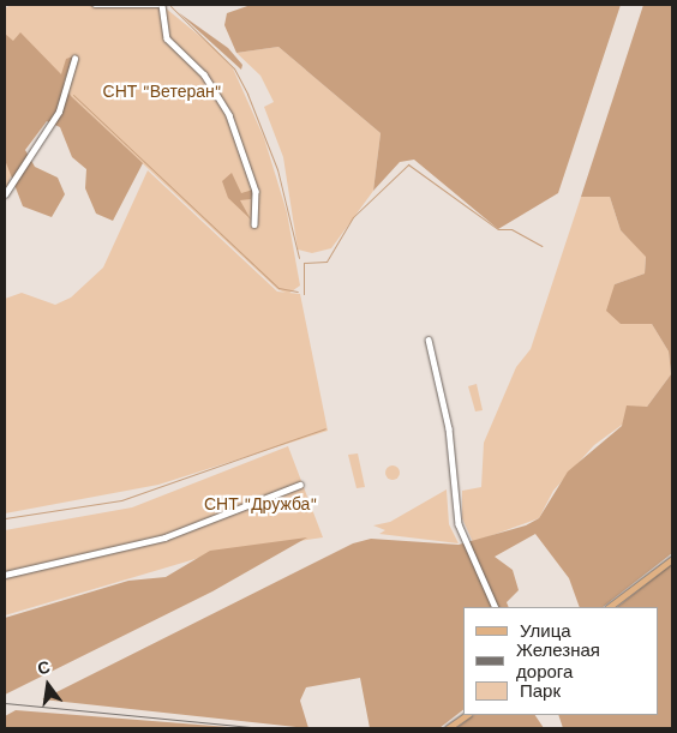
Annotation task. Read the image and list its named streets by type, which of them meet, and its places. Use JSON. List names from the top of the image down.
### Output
{
  "parks": ["СНТ \"Ветеран\"", "СНТ \"Дружба\""],
  "legend": ["Улица", "Железная дорога", "Парк"],
  "north": "top"
}
